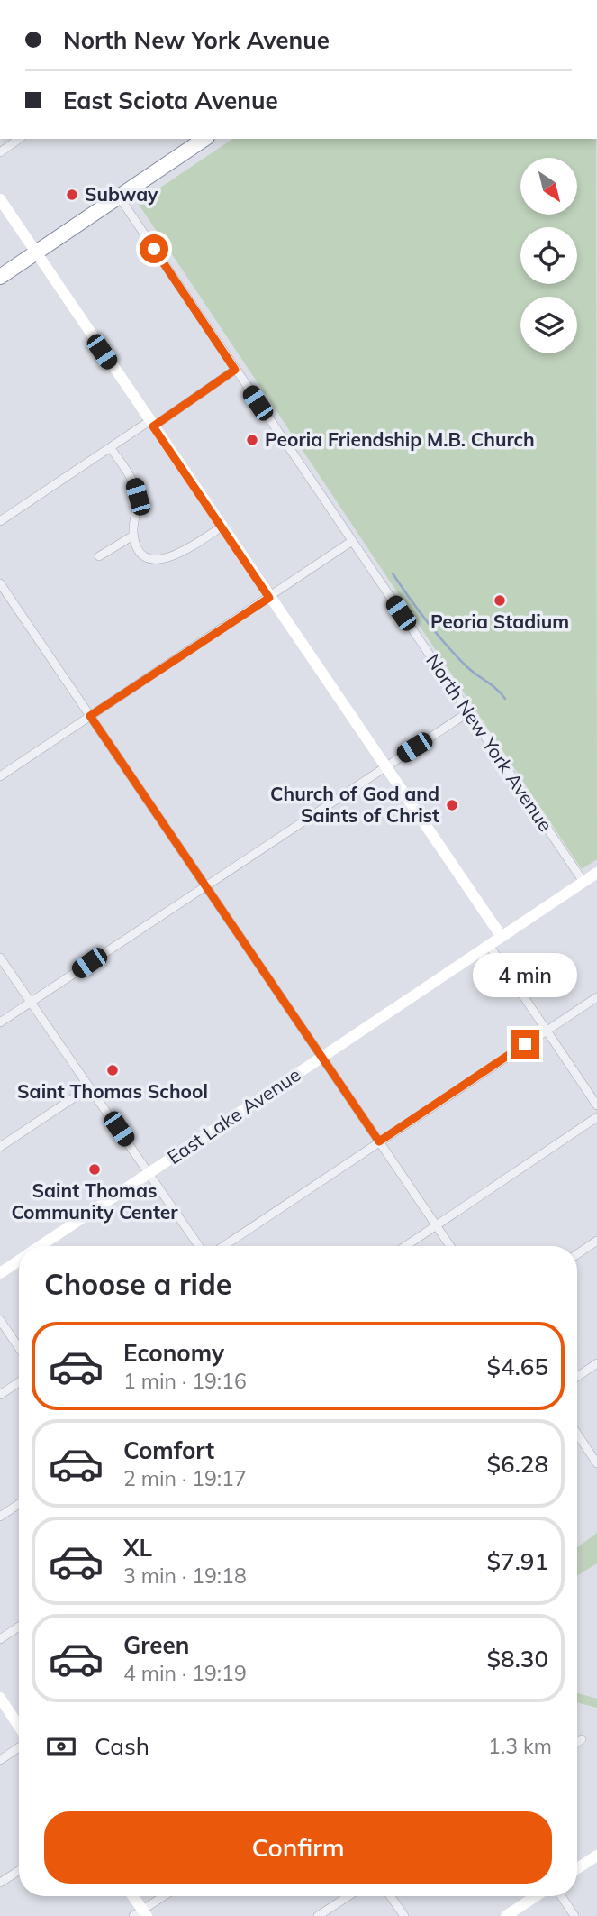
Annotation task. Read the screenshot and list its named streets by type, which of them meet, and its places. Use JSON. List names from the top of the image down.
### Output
{
  "streets": {
    "street": ["North New York Avenue", "East Lake Avenue"]
  },
  "crossings": [
    ["North New York Avenue", "East Lake Avenue"]
  ],
  "places": [
    "Subway",
    "Peoria Friendship M.B. Church",
    "Peoria Stadium",
    "Church of God and Saints of Christ",
    "Saint Thomas School",
    "Saint Thomas Community Center"
  ],
  "north": "bottom right",
  "page": {
    "banner": ["North New York Avenue", "East Sciota Avenue"],
    "bubble": "4 min",
    "heading": "Choose a ride",
    "list": [
      {
        "name": "Economy",
        "note": "1 min · 19:16",
        "value": "$4.65"
      },
      {
        "name": "Comfort",
        "note": "2 min · 19:17",
        "value": "$6.28"
      },
      {
        "name": "XL",
        "note": "3 min · 19:18",
        "value": "$7.91"
      },
      {
        "name": "Green",
        "note": "4 min · 19:19",
        "value": "$8.30"
      }
    ],
    "pay": ["Cash", "1.3 km"],
    "buttons": "Confirm"
  }
}
